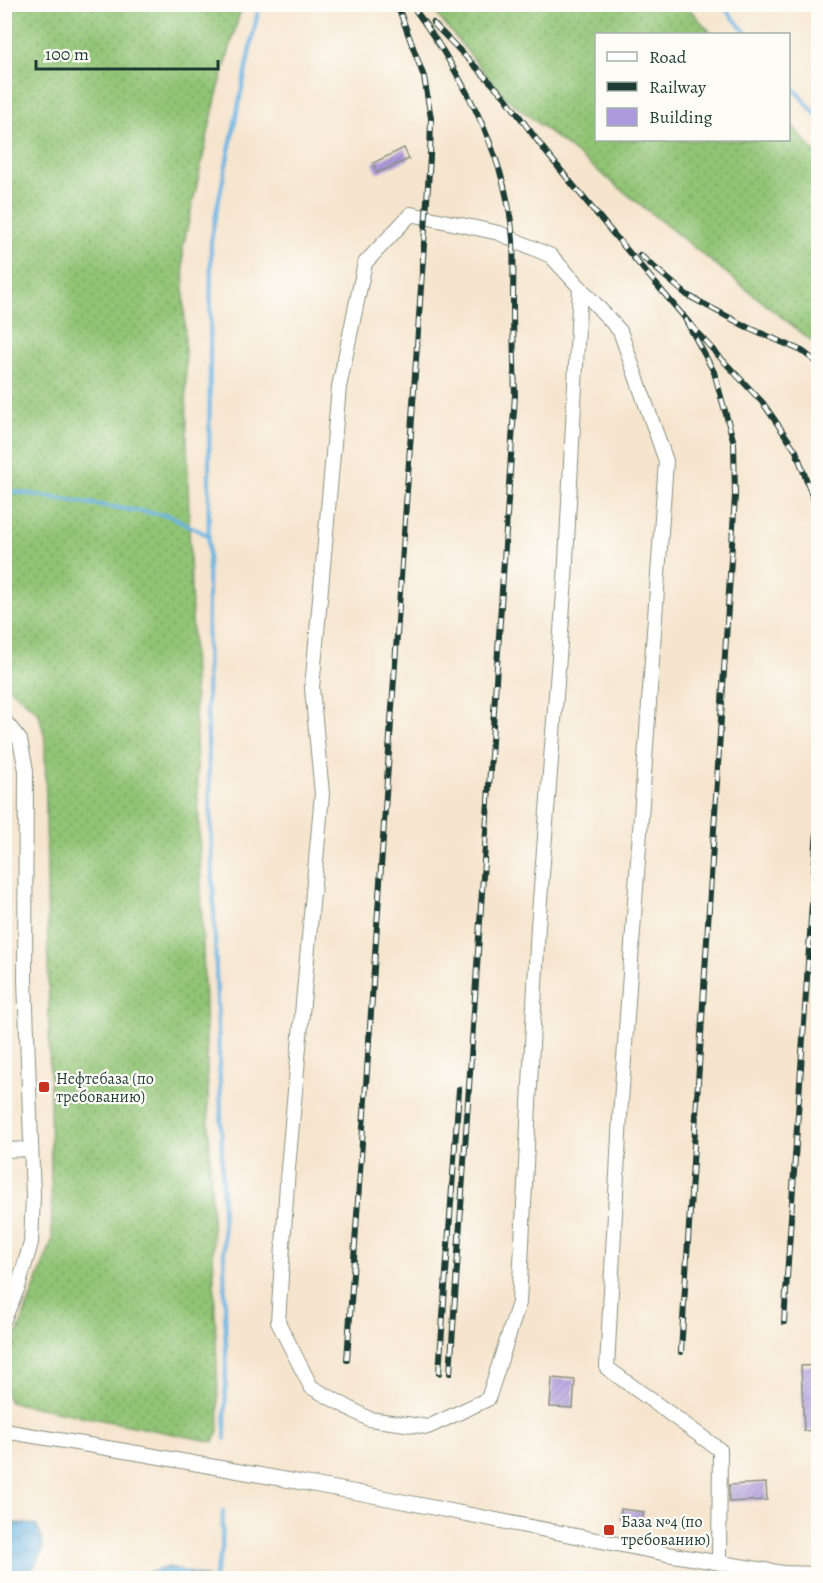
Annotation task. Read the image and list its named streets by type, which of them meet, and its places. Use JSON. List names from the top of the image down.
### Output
{
  "places": {
    "transit": ["Нефтебаза (по требованию)", "База №4 (по требованию)"]
  },
  "legend": ["Road", "Railway", "Building"],
  "scale_bar": "100 m"
}
